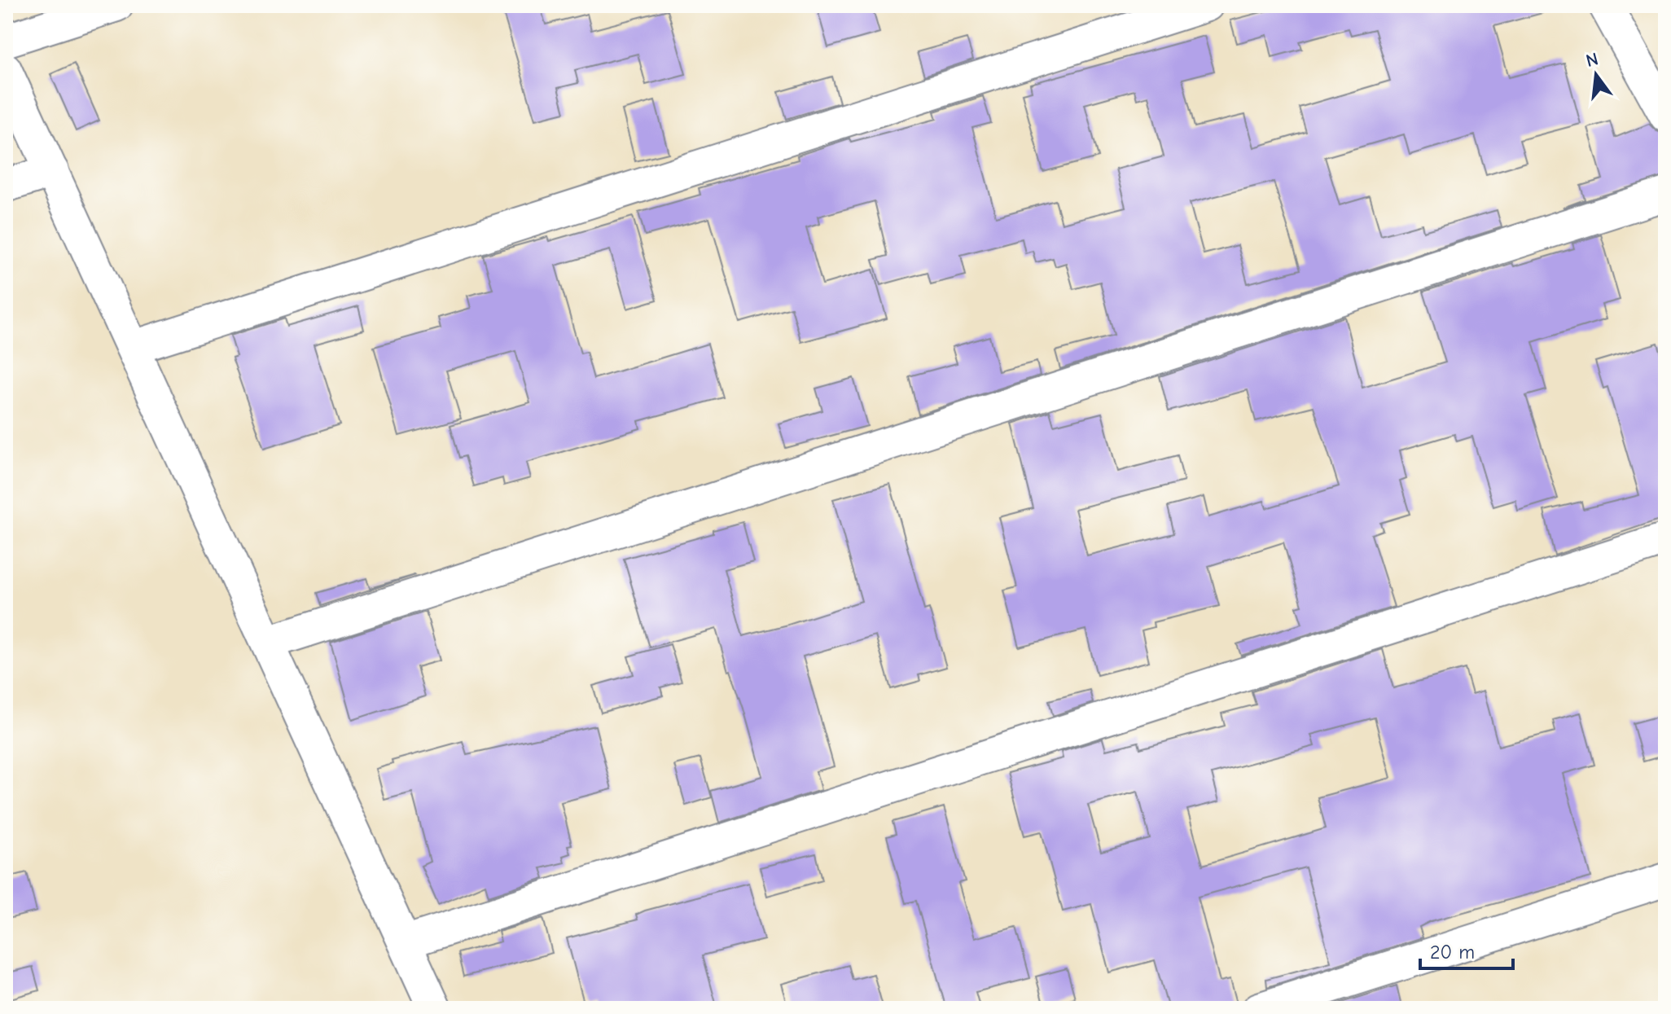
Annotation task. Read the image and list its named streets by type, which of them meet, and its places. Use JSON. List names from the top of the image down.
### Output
{
  "scale_bar": "20 m",
  "north": "top"
}
